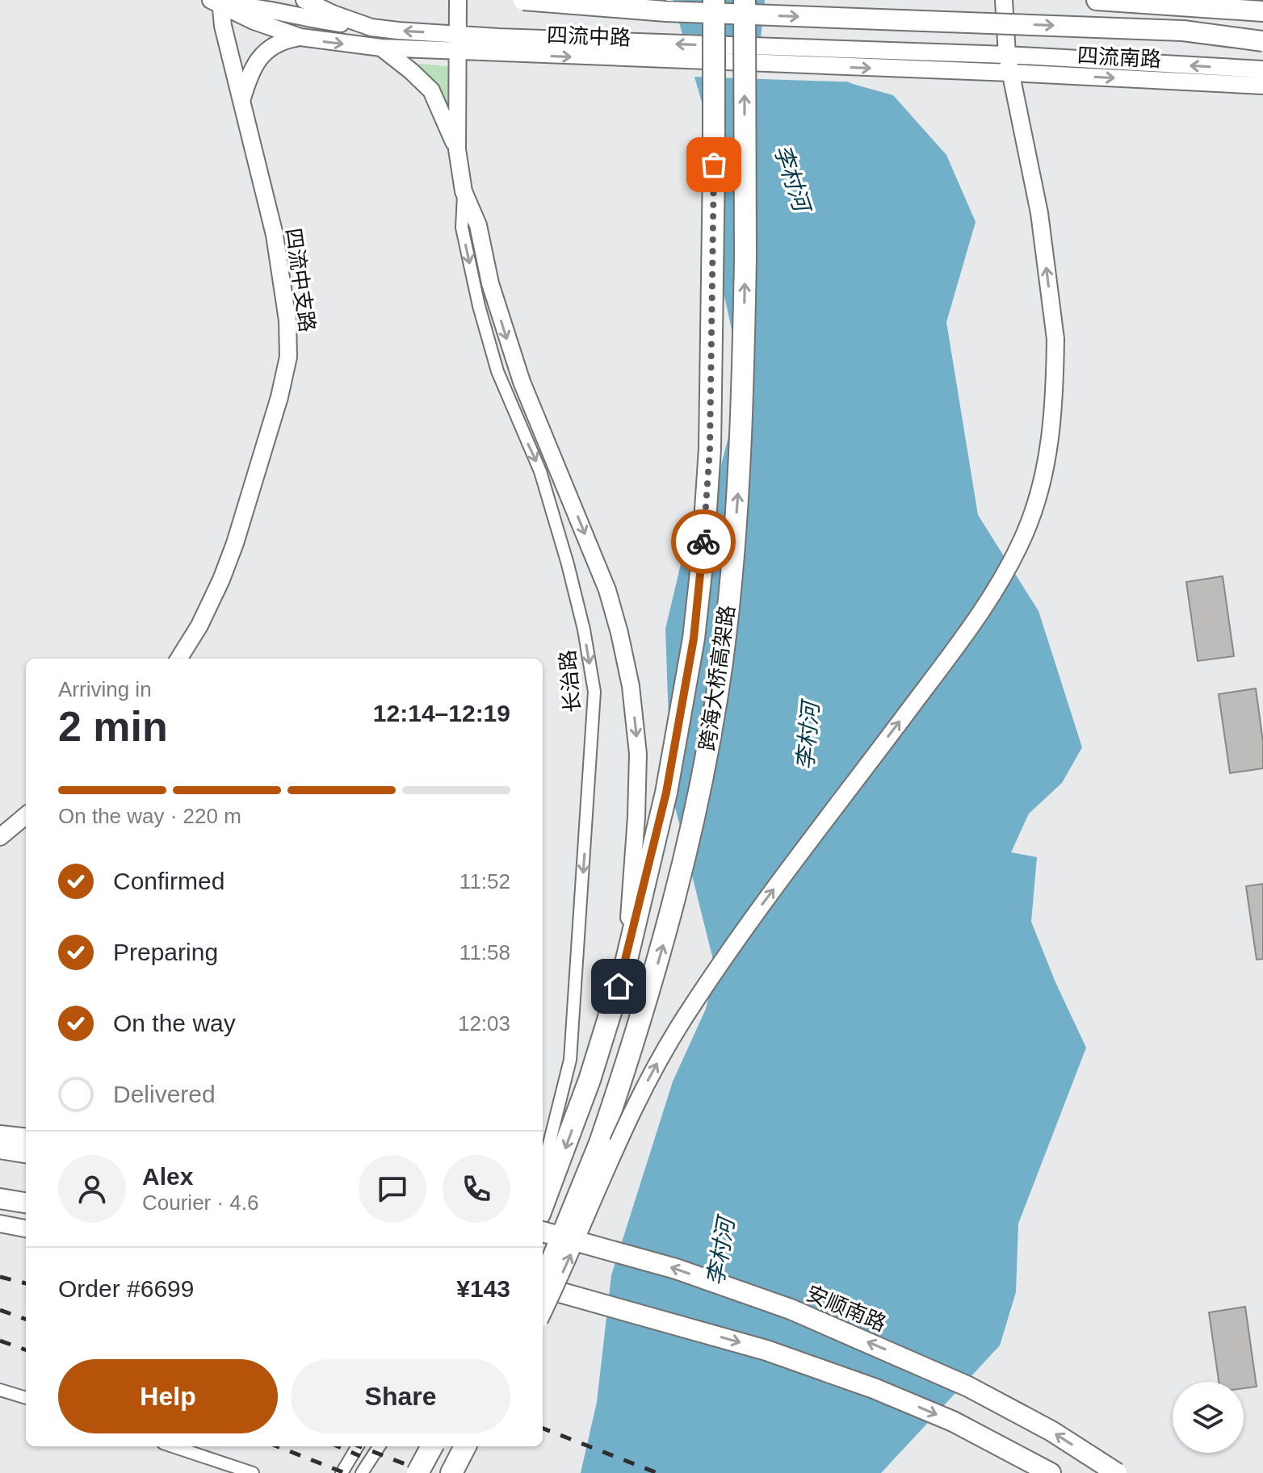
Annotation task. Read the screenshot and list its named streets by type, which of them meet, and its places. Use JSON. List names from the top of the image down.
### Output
{
  "streets": {
    "highway": ["跨海大桥高架路"],
    "main road": [
      "四流中路",
      "四流南路",
      "四流中支路",
      "安顺南路"
    ],
    "street": ["长治路"]
  },
  "crossings": [
    ["四流中路", "四流南路"],
    ["四流中路", "四流中支路"]
  ],
  "one_way": ["长治路"],
  "water": ["李村河"],
  "page": {
    "heading": ["2 min", "Arriving in", "12:14–12:19"],
    "panel": [
      "Alex",
      "Courier · 4.6",
      "Order #6699",
      "¥143"
    ],
    "bar": "On the way · 220 m",
    "list": [
      ["Confirmed", "11:52"],
      ["Preparing", "11:58"],
      ["On the way", "12:03"],
      "Delivered"
    ],
    "buttons": ["Help", "Share"]
  }
}
